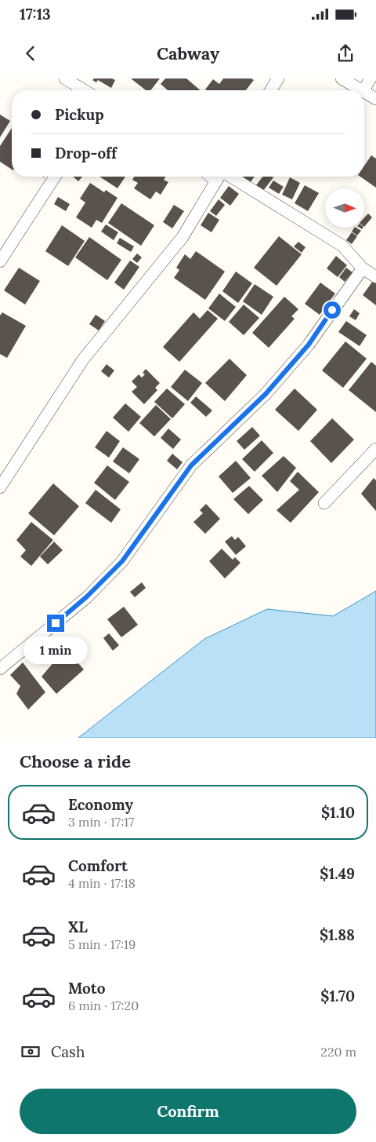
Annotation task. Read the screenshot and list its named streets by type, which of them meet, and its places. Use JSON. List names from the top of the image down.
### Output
{
  "north": "right",
  "page": {
    "status": "17:13",
    "header": "Cabway",
    "banner": ["Pickup", "Drop-off"],
    "bubble": "1 min",
    "heading": "Choose a ride",
    "list": [
      {
        "name": "Economy",
        "note": "3 min · 17:17",
        "value": "$1.10"
      },
      {
        "name": "Comfort",
        "note": "4 min · 17:18",
        "value": "$1.49"
      },
      {
        "name": "XL",
        "note": "5 min · 17:19",
        "value": "$1.88"
      },
      {
        "name": "Moto",
        "note": "6 min · 17:20",
        "value": "$1.70"
      }
    ],
    "pay": ["Cash", "220 m"],
    "buttons": "Confirm"
  }
}
